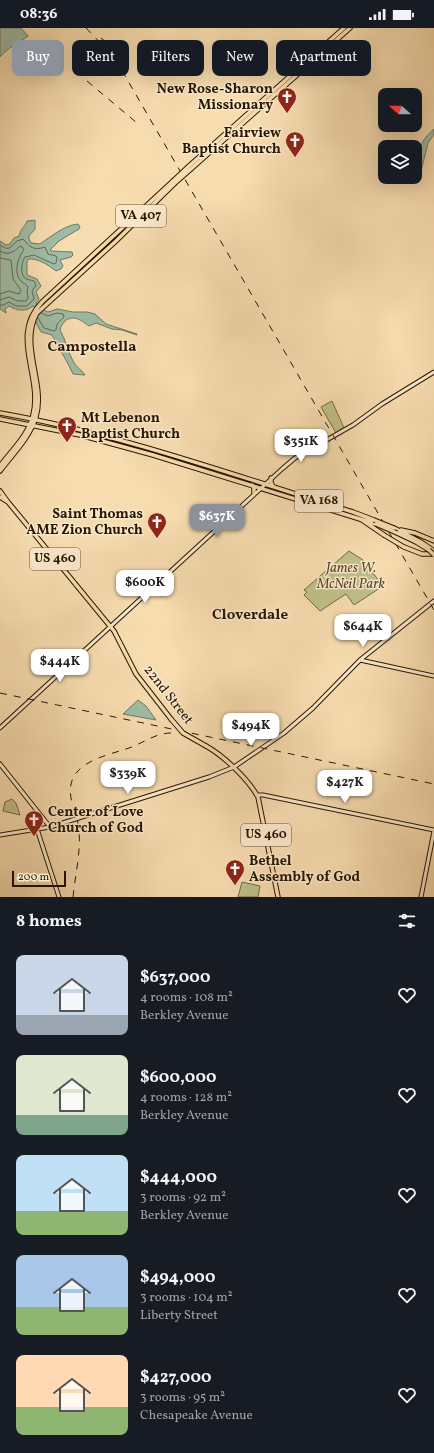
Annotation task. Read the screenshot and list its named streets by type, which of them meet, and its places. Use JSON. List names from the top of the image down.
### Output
{
  "streets": {
    "main road": [
      "VA 407",
      "VA 168",
      "US 460",
      "22nd Street"
    ]
  },
  "crossings": [
    ["VA 407", "VA 168"],
    ["US 460", "22nd Street"]
  ],
  "districts": ["Campostella", "Cloverdale"],
  "parks": ["James W. McNeil Park"],
  "places": {
    "church": [
      "New Rose-Sharon Missionary",
      "Fairview Baptist Church",
      "Mt Lebenon Baptist Church",
      "Saint Thomas AME Zion Church",
      "Center of Love Church of God",
      "Bethel Assembly of God"
    ]
  },
  "scale_bar": "200 m",
  "north": "left",
  "page": {
    "status": "08:36",
    "chip": [
      "Buy",
      "Rent",
      "Filters",
      "New",
      "Apartment"
    ],
    "price": [
      "$351K",
      "$637K",
      "$600K",
      "$644K",
      "$444K",
      "$494K",
      "$339K",
      "$427K"
    ],
    "scale": "200 m",
    "heading": "8 homes",
    "list": [
      {
        "name": "$637,000",
        "note": "4 rooms · 108 m² · Berkley Avenue"
      },
      {
        "name": "$600,000",
        "note": "4 rooms · 128 m² · Berkley Avenue"
      },
      {
        "name": "$444,000",
        "note": "3 rooms · 92 m² · Berkley Avenue"
      },
      {
        "name": "$494,000",
        "note": "3 rooms · 104 m² · Liberty Street"
      },
      {
        "name": "$427,000",
        "note": "3 rooms · 95 m² · Chesapeake Avenue"
      }
    ]
  }
}
